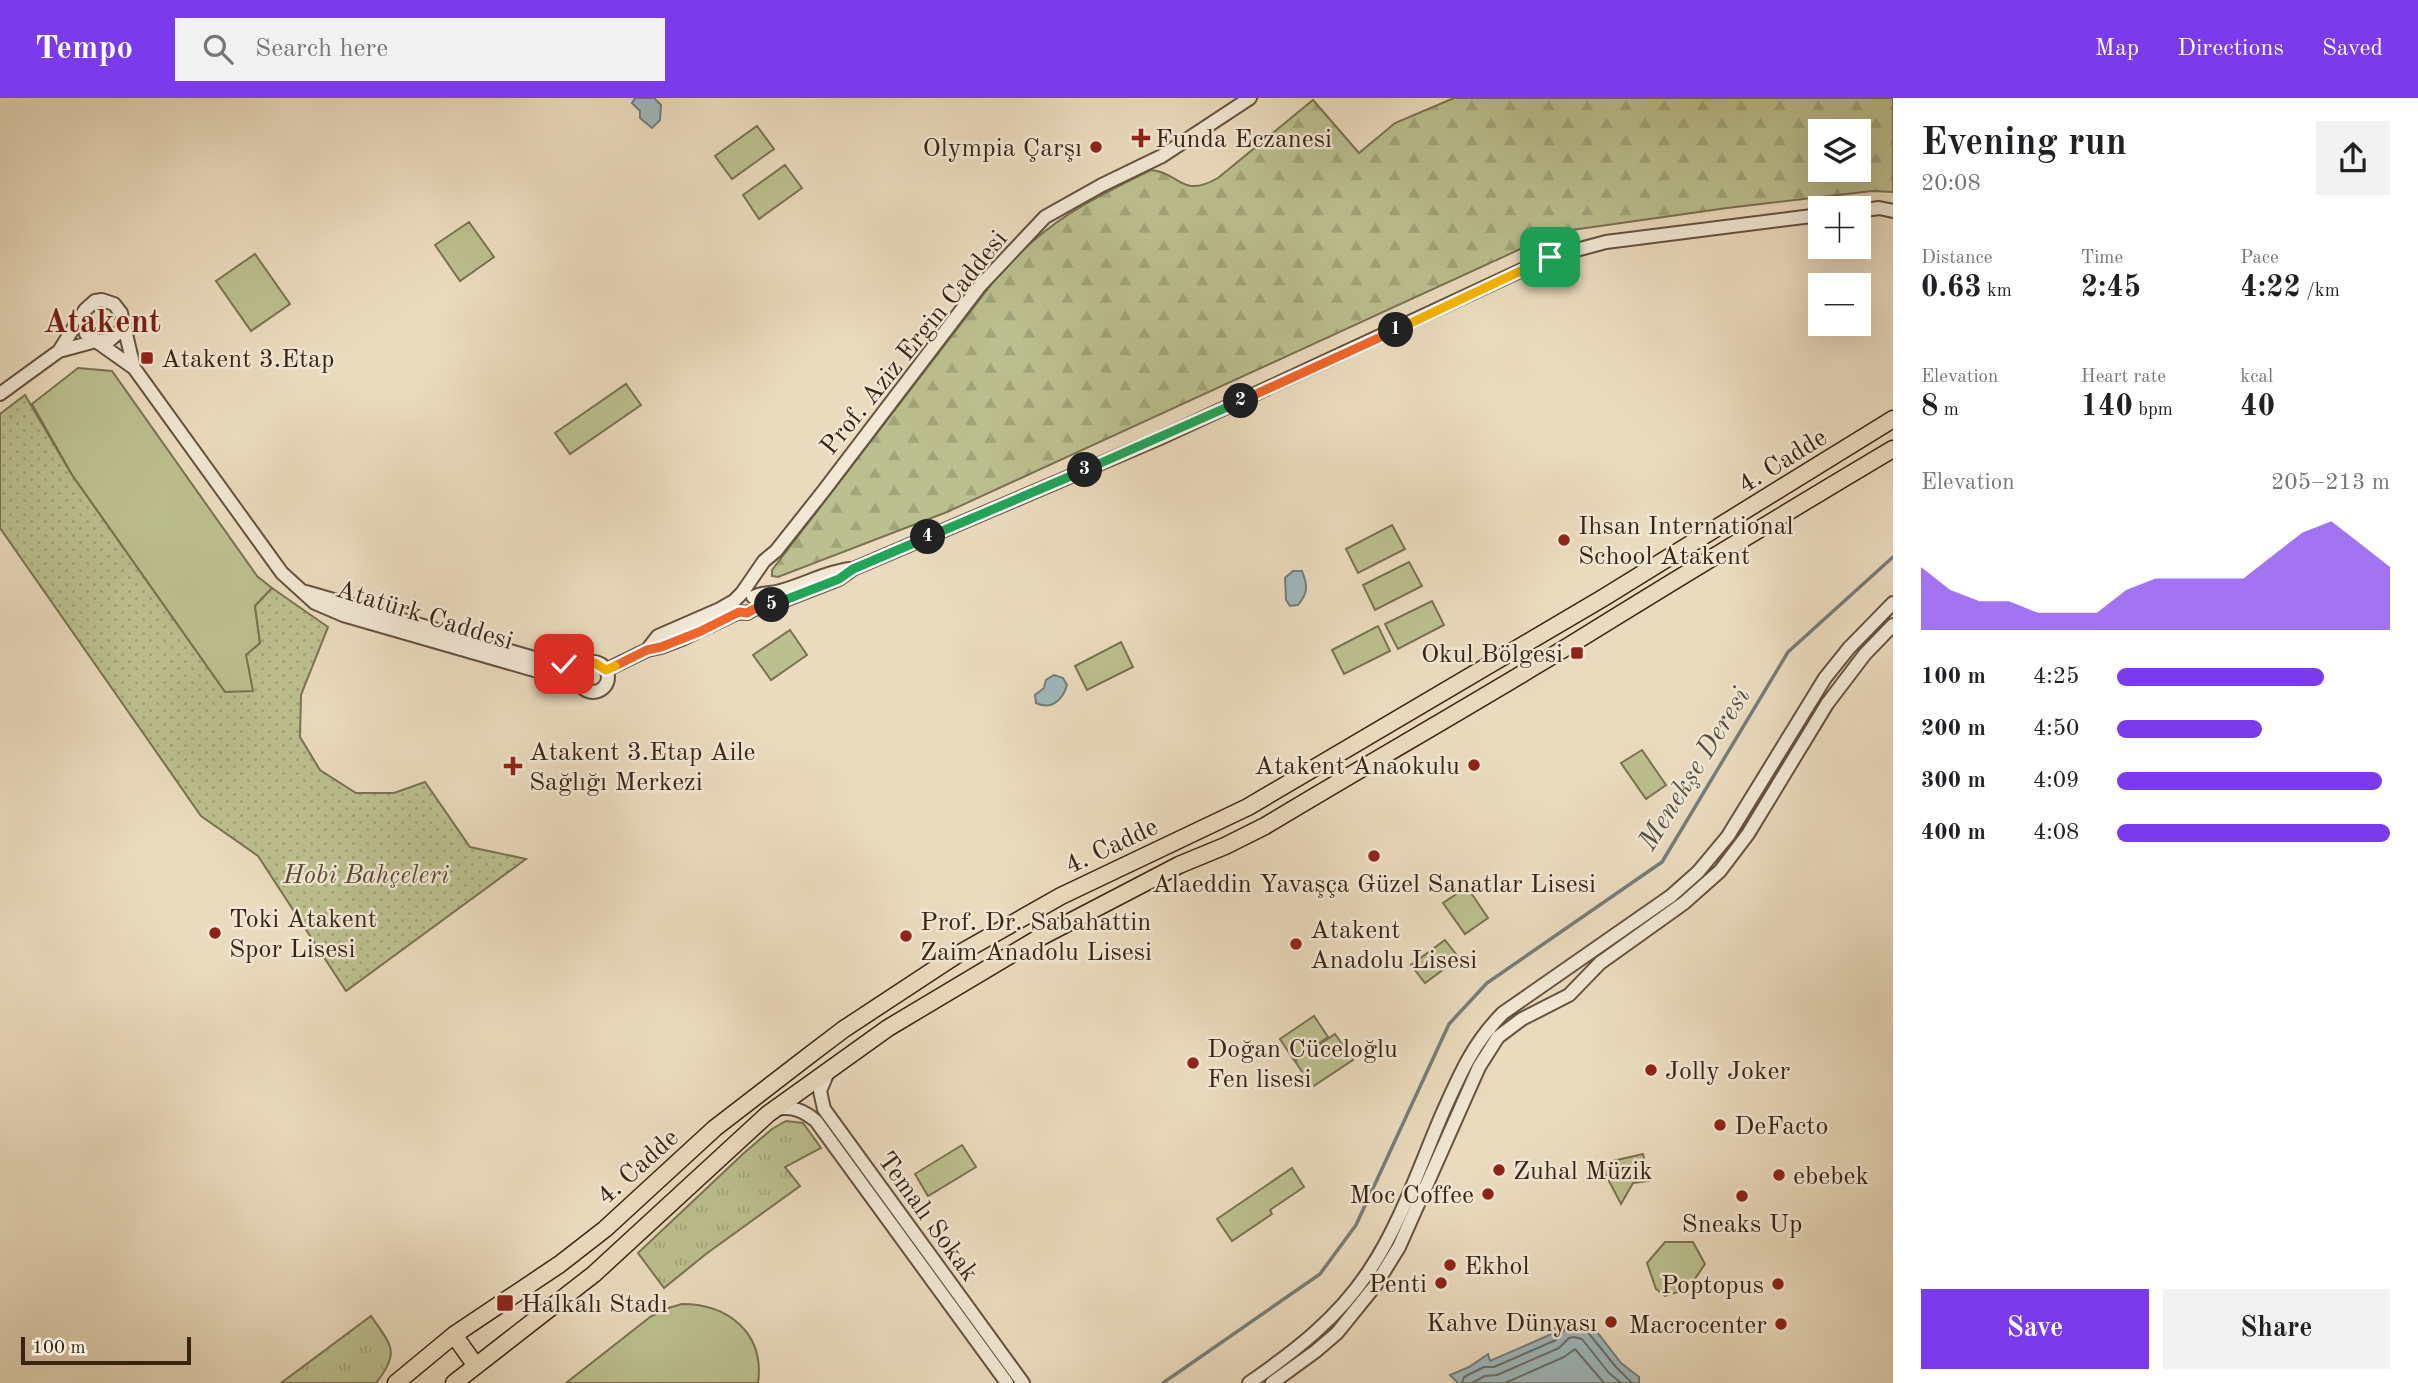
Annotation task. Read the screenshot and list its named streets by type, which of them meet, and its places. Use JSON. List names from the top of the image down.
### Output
{
  "streets": {
    "main road": ["4. Cadde"],
    "street": ["Prof. Aziz Ergin Caddesi", "Atatürk Caddesi", "Temalı Sokak"]
  },
  "crossings": [
    ["4. Cadde", "Temalı Sokak"]
  ],
  "districts": ["Atakent"],
  "water": ["Menekşe Deresi"],
  "parks": ["Hobi Bahçeleri"],
  "places": {
    "health": ["Funda Eczanesi", "Atakent 3.Etap Aile Sağlığı Merkezi"],
    "other": [
      "Olympia Çarşı",
      "Ihsan International School Atakent",
      "Atakent Anaokulu",
      "Alaeddin Yavaşça Güzel Sanatlar Lisesi",
      "Toki Atakent Spor Lisesi",
      "Prof. Dr. Sabahattin Zaim Anadolu Lisesi",
      "Atakent Anadolu Lisesi",
      "Doğan Cüceloğlu Fen lisesi",
      "Jolly Joker",
      "DeFacto",
      "Zuhal Müzik",
      "ebebek",
      "Moc Coffee",
      "Sneaks Up",
      "Ekhol",
      "Penti",
      "Poptopus",
      "Kahve Dünyası",
      "Macrocenter"
    ],
    "transit": ["Atakent 3.Etap", "Okul Bölgesi", "Halkalı Stadı"]
  },
  "scale_bar": "100 m",
  "page": {
    "header": "Tempo",
    "search": "Search here",
    "nav": ["Map", "Directions", "Saved"],
    "heading": ["Evening run", "20:08"],
    "map_buttons": ["+", "−"],
    "stats": [
      ["Distance", "0.63 km"],
      ["Time", "2:45"],
      ["Pace", "4:22 /km"],
      ["Elevation", "8 m"],
      ["Heart rate", "140 bpm"],
      ["kcal", "40"]
    ],
    "pins": [
      "1",
      "2",
      "3",
      "4",
      "5"
    ],
    "chart": ["Elevation", "205–213 m"],
    "list": [
      {
        "name": "100 m",
        "note": "4:25"
      },
      {
        "name": "200 m",
        "note": "4:50"
      },
      {
        "name": "300 m",
        "note": "4:09"
      },
      {
        "name": "400 m",
        "note": "4:08"
      }
    ],
    "buttons": ["Save", "Share"],
    "scale": "100 m"
  }
}
